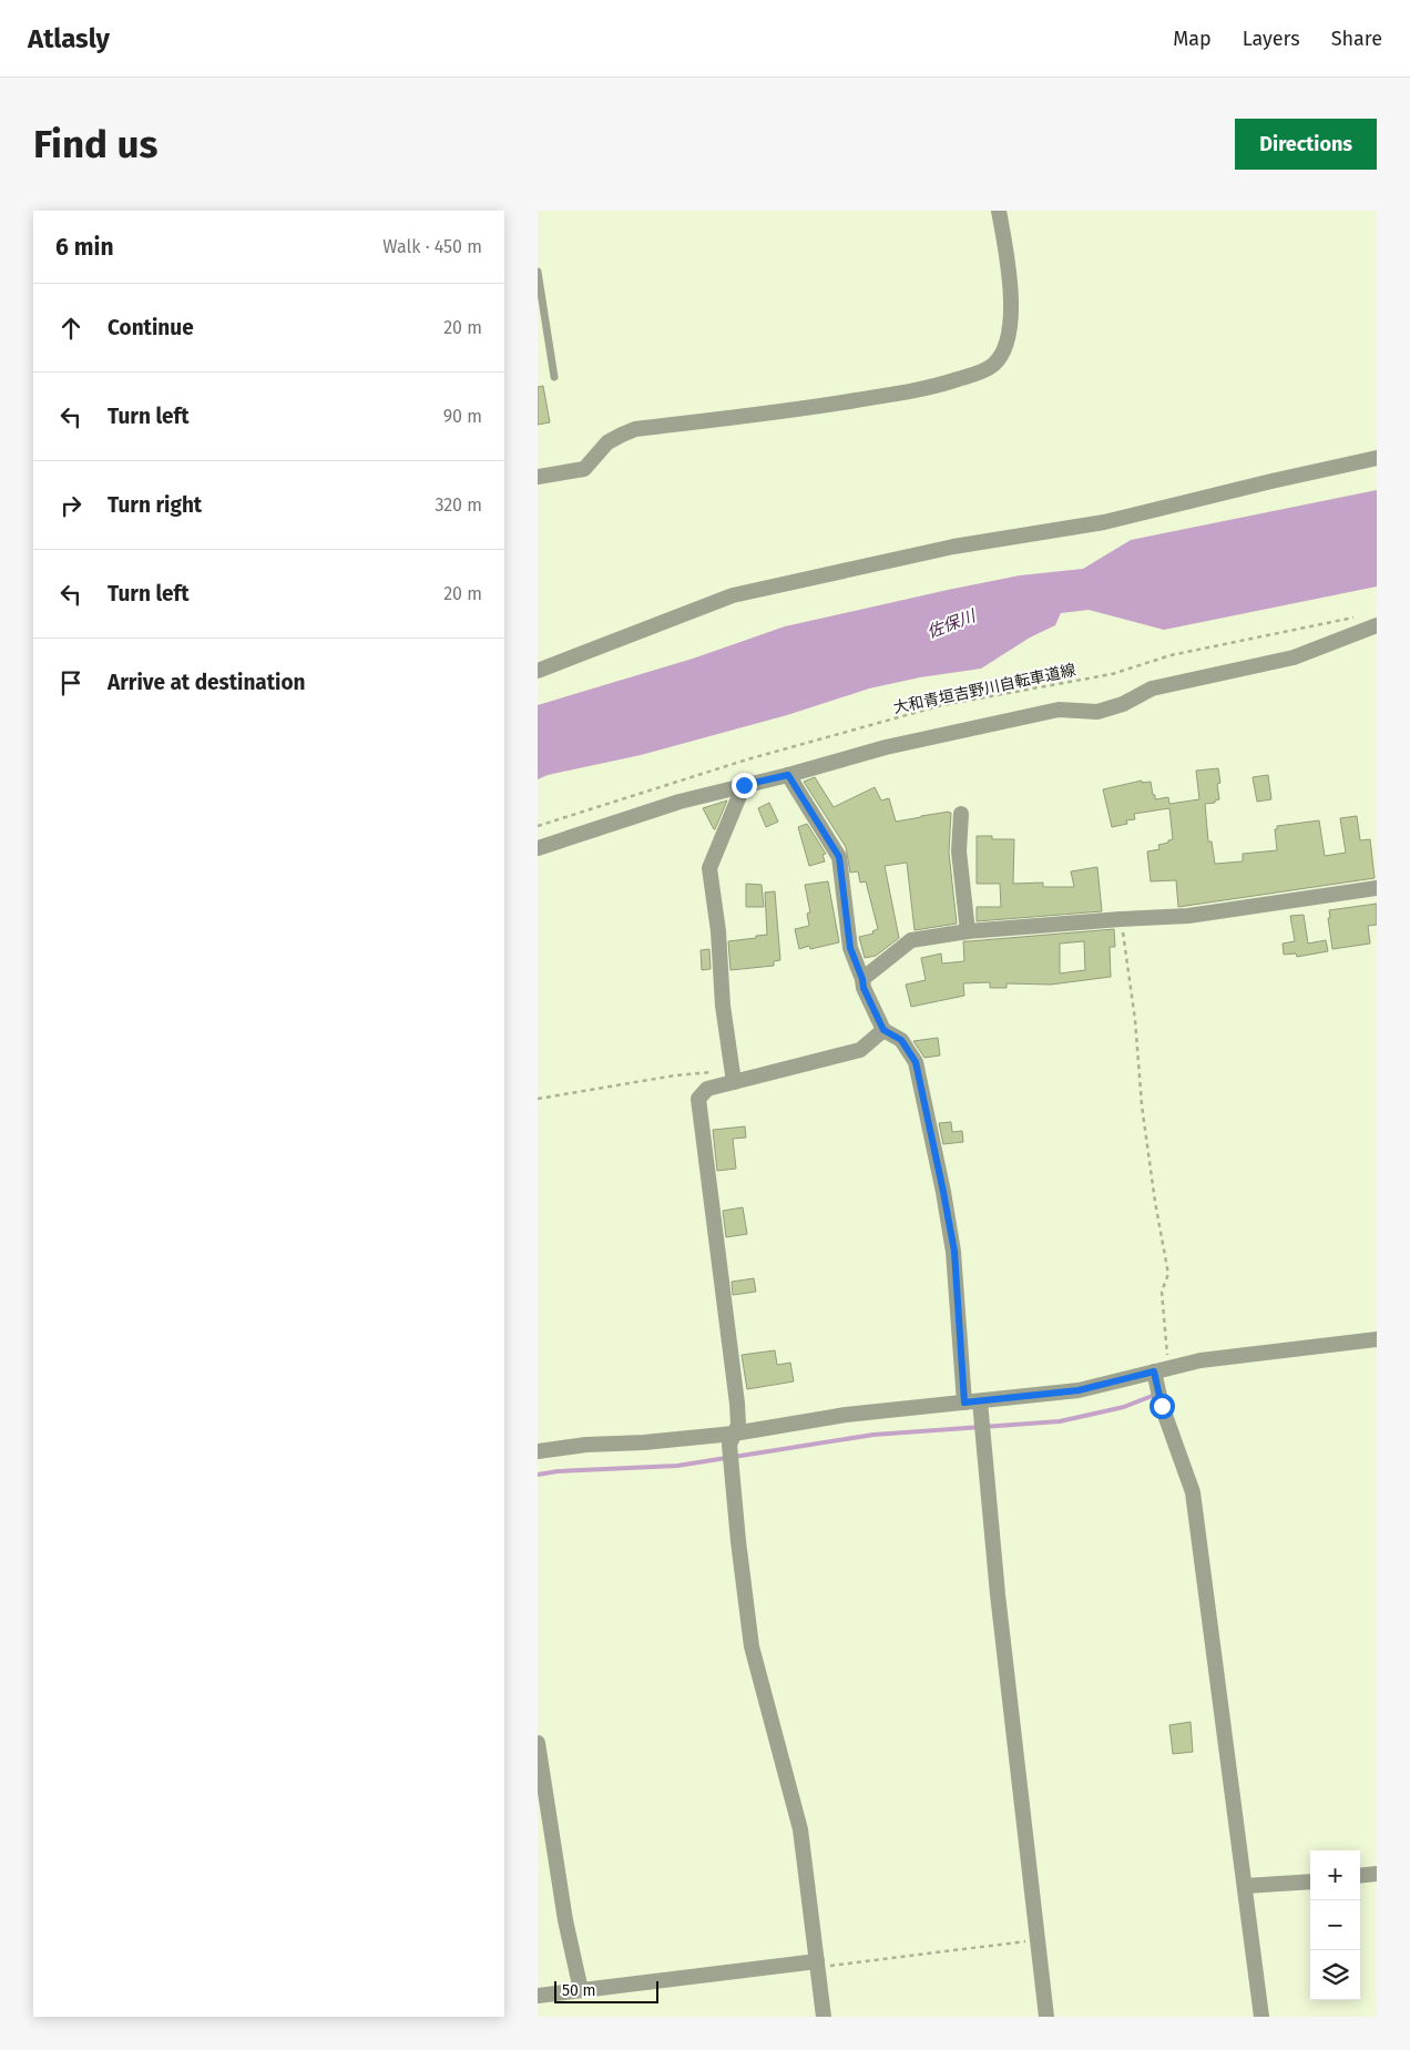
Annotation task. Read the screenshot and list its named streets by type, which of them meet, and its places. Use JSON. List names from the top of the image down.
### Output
{
  "streets": {
    "path": ["大和青垣吉野川自転車道線"]
  },
  "water": ["佐保川"],
  "scale_bar": "50 m",
  "page": {
    "header": "Atlasly",
    "nav": ["Map", "Layers", "Share"],
    "buttons": "Directions",
    "title": "Find us",
    "heading": ["6 min", "Walk · 450 m"],
    "list": [
      ["Continue", "20 m"],
      ["Turn left", "90 m"],
      ["Turn right", "320 m"],
      ["Turn left", "20 m"],
      "Arrive at destination"
    ],
    "map_buttons": ["+", "−"],
    "scale": "50 m"
  }
}
